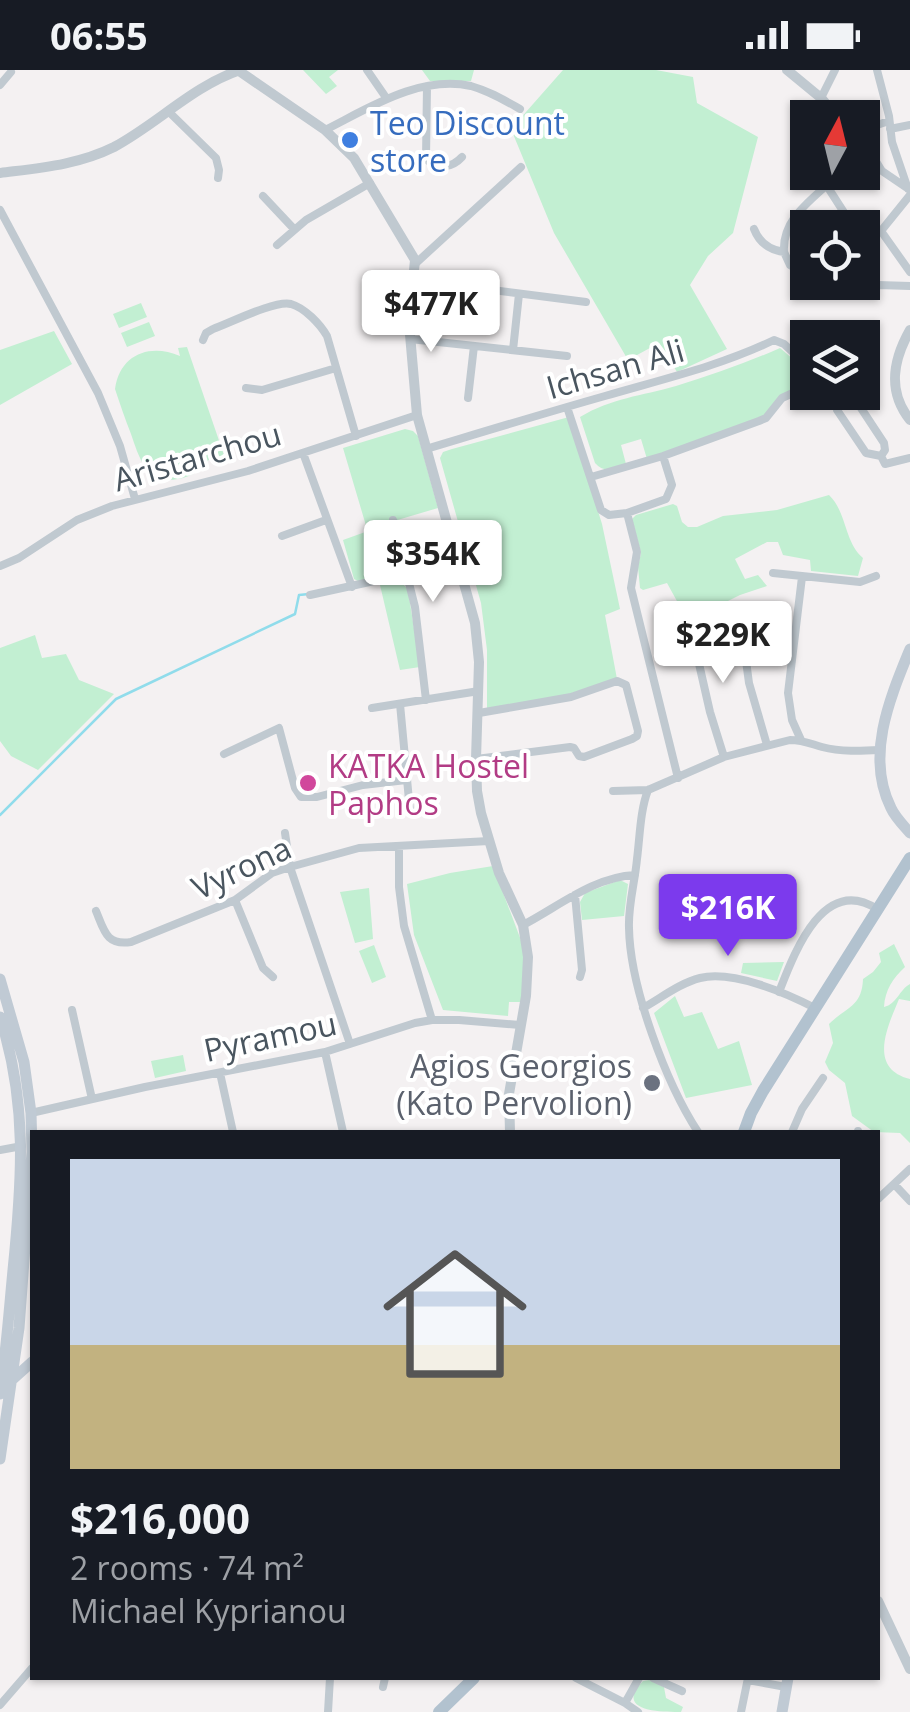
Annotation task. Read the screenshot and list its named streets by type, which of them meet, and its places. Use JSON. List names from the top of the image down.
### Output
{
  "streets": {
    "street": [
      "Ichsan Ali",
      "Aristarchou",
      "Vyrona",
      "Pyramou"
    ]
  },
  "places": ["Teo Discount store", "KATKA Hostel Paphos", "Agios Georgios (Kato Pervolion)"],
  "north": "top",
  "page": {
    "status": "06:55",
    "price": [
      "$477K",
      "$354K",
      "$229K",
      "$216K"
    ],
    "list": [
      {
        "name": "$216,000",
        "note": "2 rooms · 74 m² · Michael Kyprianou"
      }
    ]
  }
}
